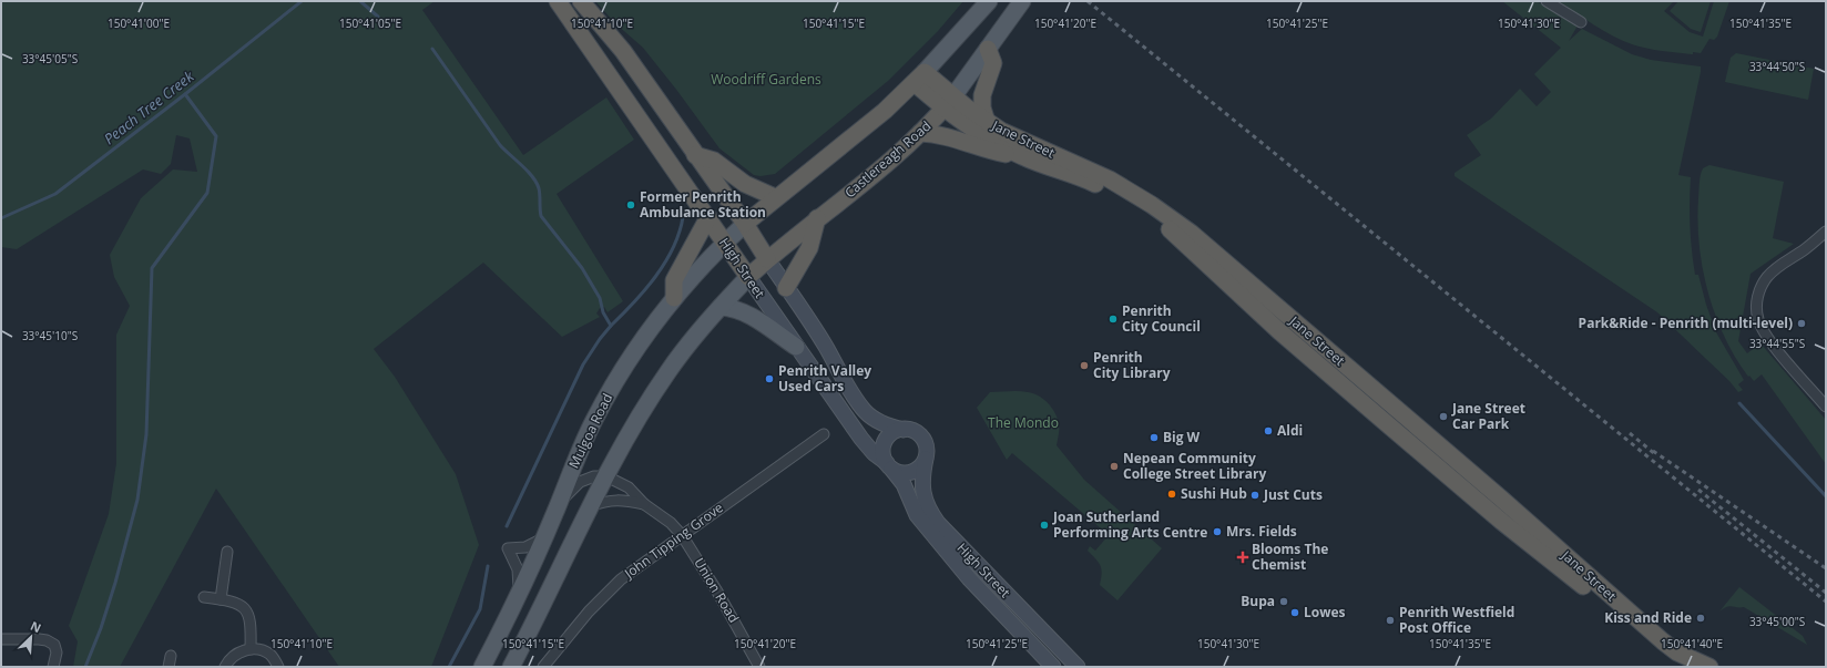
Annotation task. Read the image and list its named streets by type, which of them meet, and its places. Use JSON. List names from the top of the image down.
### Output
{
  "streets": {
    "highway": ["Jane Street", "Castlereagh Road", "High Street"],
    "main road": ["Mulgoa Road"],
    "street": ["John Tipping Grove", "Union Road"]
  },
  "crossings": [
    ["Jane Street", "Castlereagh Road"],
    ["Castlereagh Road", "High Street"],
    ["High Street", "Mulgoa Road"],
    ["John Tipping Grove", "Union Road"]
  ],
  "water": ["Peach Tree Creek"],
  "parks": ["Woodriff Gardens", "The Mondo"],
  "places": {
    "other": [
      "Former Penrith Ambulance Station",
      "Penrith City Council",
      "Park&Ride - Penrith (multi-level)",
      "Penrith City Library",
      "Penrith Valley Used Cars",
      "Jane Street Car Park",
      "Aldi",
      "Big W",
      "Nepean Community College Street Library",
      "Sushi Hub",
      "Just Cuts",
      "Joan Sutherland Performing Arts Centre",
      "Mrs. Fields",
      "Bupa",
      "Lowes",
      "Kiss and Ride",
      "Penrith Westfield Post Office"
    ],
    "health": ["Blooms The Chemist"]
  },
  "north": "top right",
  "coordinates": [
    "150°41'00\"E",
    "150°41'05\"E",
    "150°41'10\"E",
    "150°41'15\"E",
    "150°41'20\"E",
    "150°41'25\"E",
    "150°41'30\"E",
    "150°41'35\"E",
    "33°45'05\"S",
    "33°44'50\"S",
    "33°45'10\"S",
    "33°44'55\"S",
    "33°45'00\"S",
    "150°41'40\"E"
  ]
}
